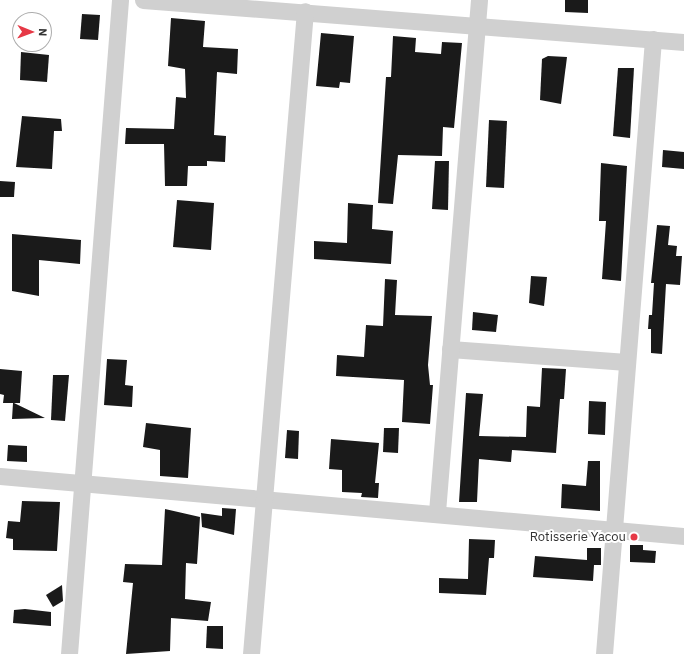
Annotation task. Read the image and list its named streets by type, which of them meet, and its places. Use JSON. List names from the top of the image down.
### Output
{
  "places": ["Rotisserie Yacou"],
  "north": "right"
}
